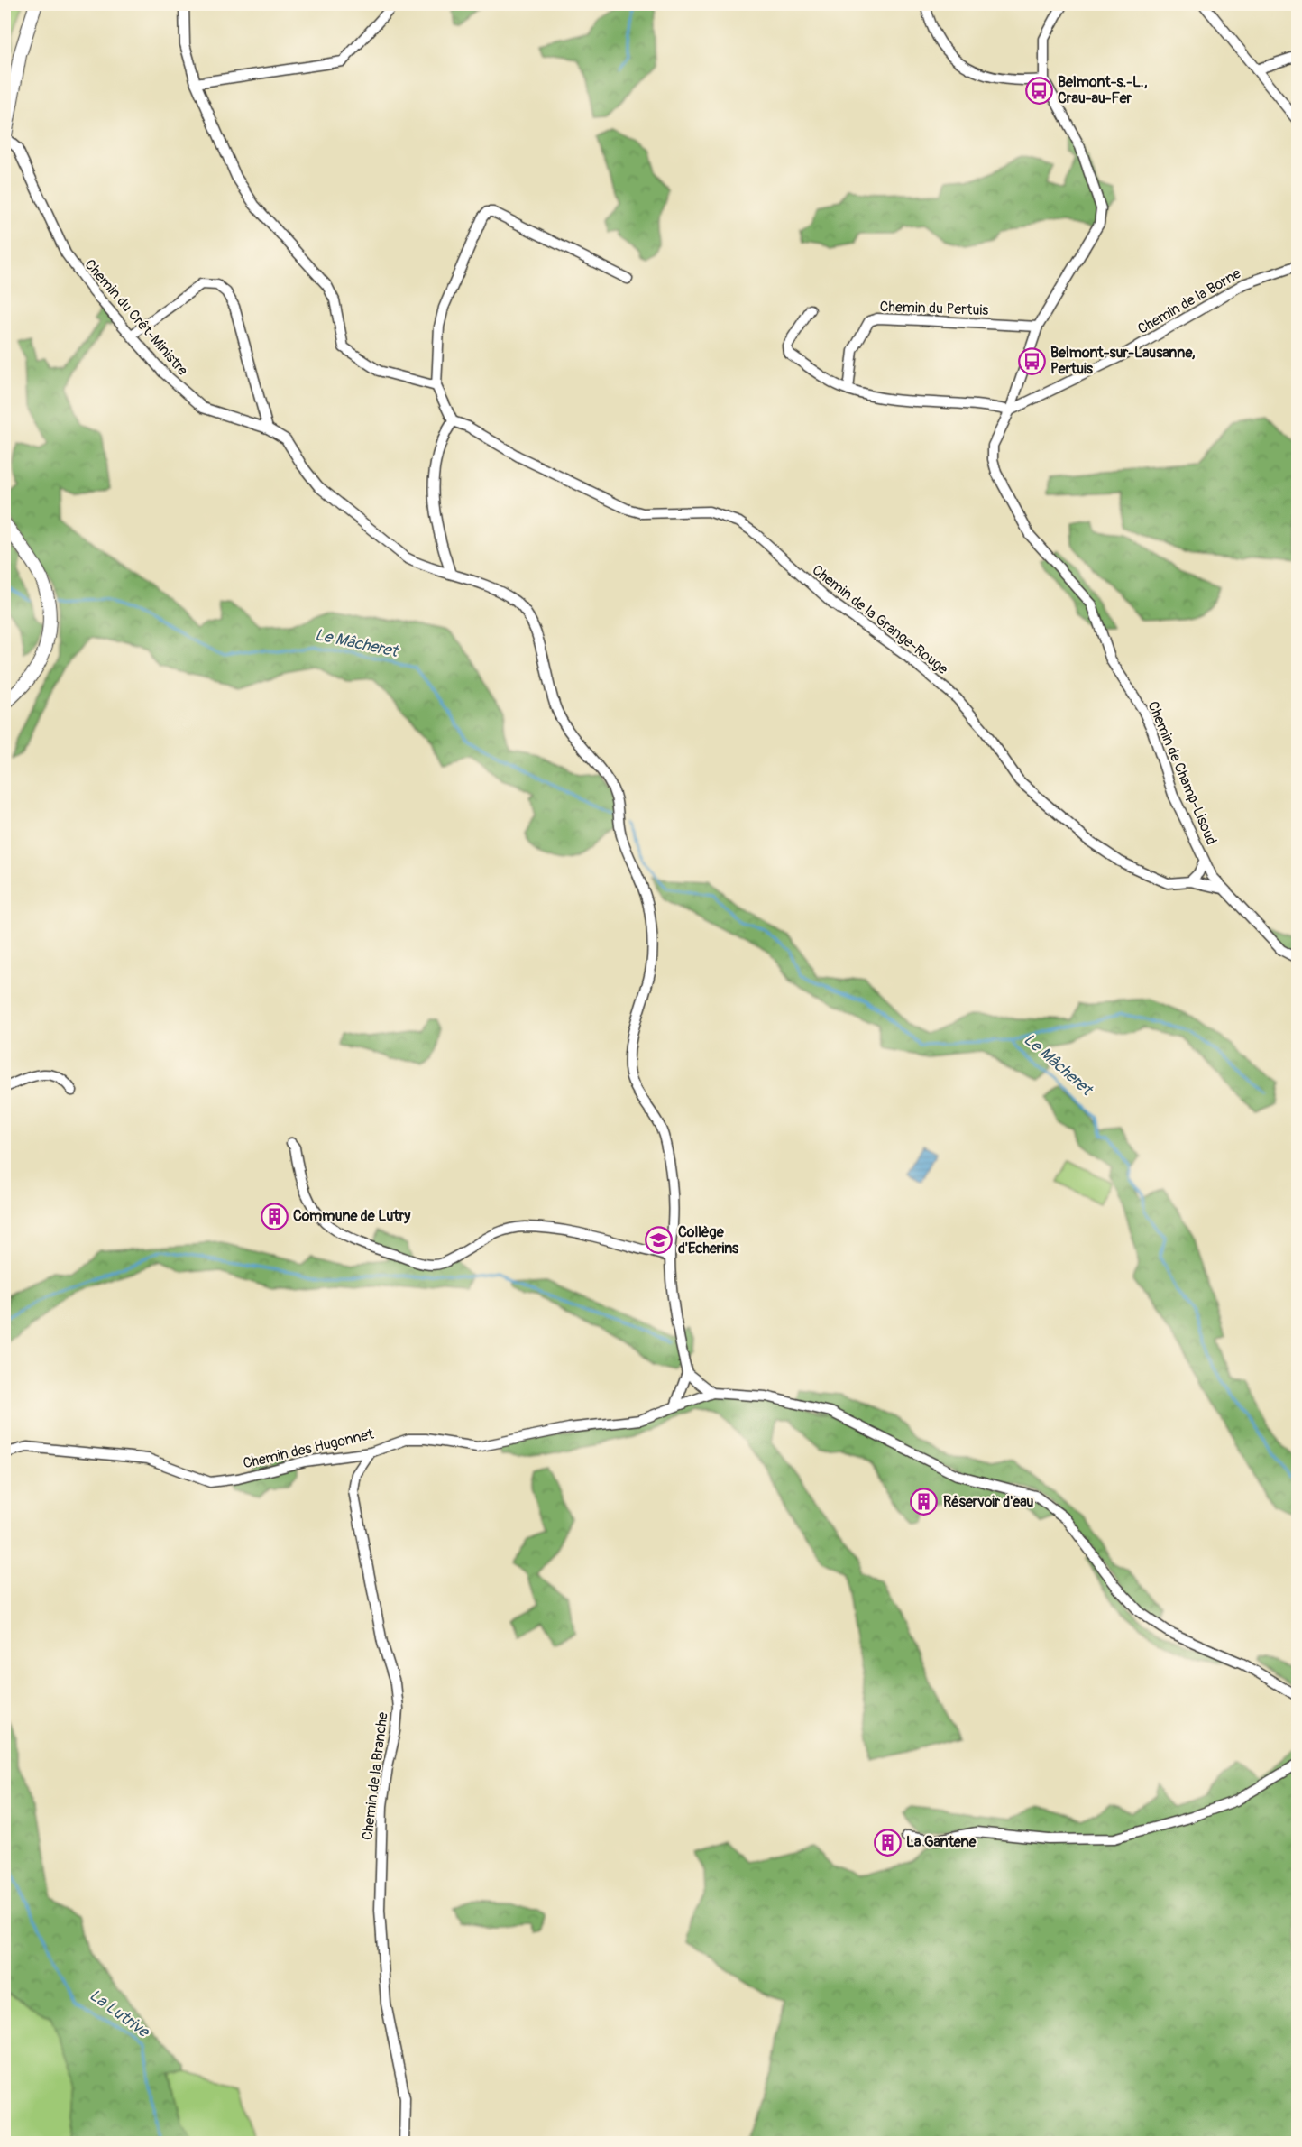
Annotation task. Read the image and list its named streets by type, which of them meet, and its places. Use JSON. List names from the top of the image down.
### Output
{
  "streets": {
    "street": [
      "Chemin de la Borne",
      "Chemin du Pertuis",
      "Chemin du Crêt-Ministre",
      "Chemin de la Grange-Rouge",
      "Chemin de Champ-Lisoud",
      "Chemin des Hugonnet",
      "Chemin de la Branche"
    ]
  },
  "crossings": [
    ["Chemin de la Borne", "Chemin de Champ-Lisoud"],
    ["Chemin des Hugonnet", "Chemin de la Branche"]
  ],
  "water": ["Le Mâcheret", "La Lutrive"],
  "places": {
    "bus stop": ["Belmont-s.-L., Crau-au-Fer", "Belmont-sur-Lausanne, Pertuis"],
    "building": ["Commune de Lutry", "Réservoir d'eau", "La Gantene"],
    "school or university": ["Collège d'Echerins"]
  }
}
